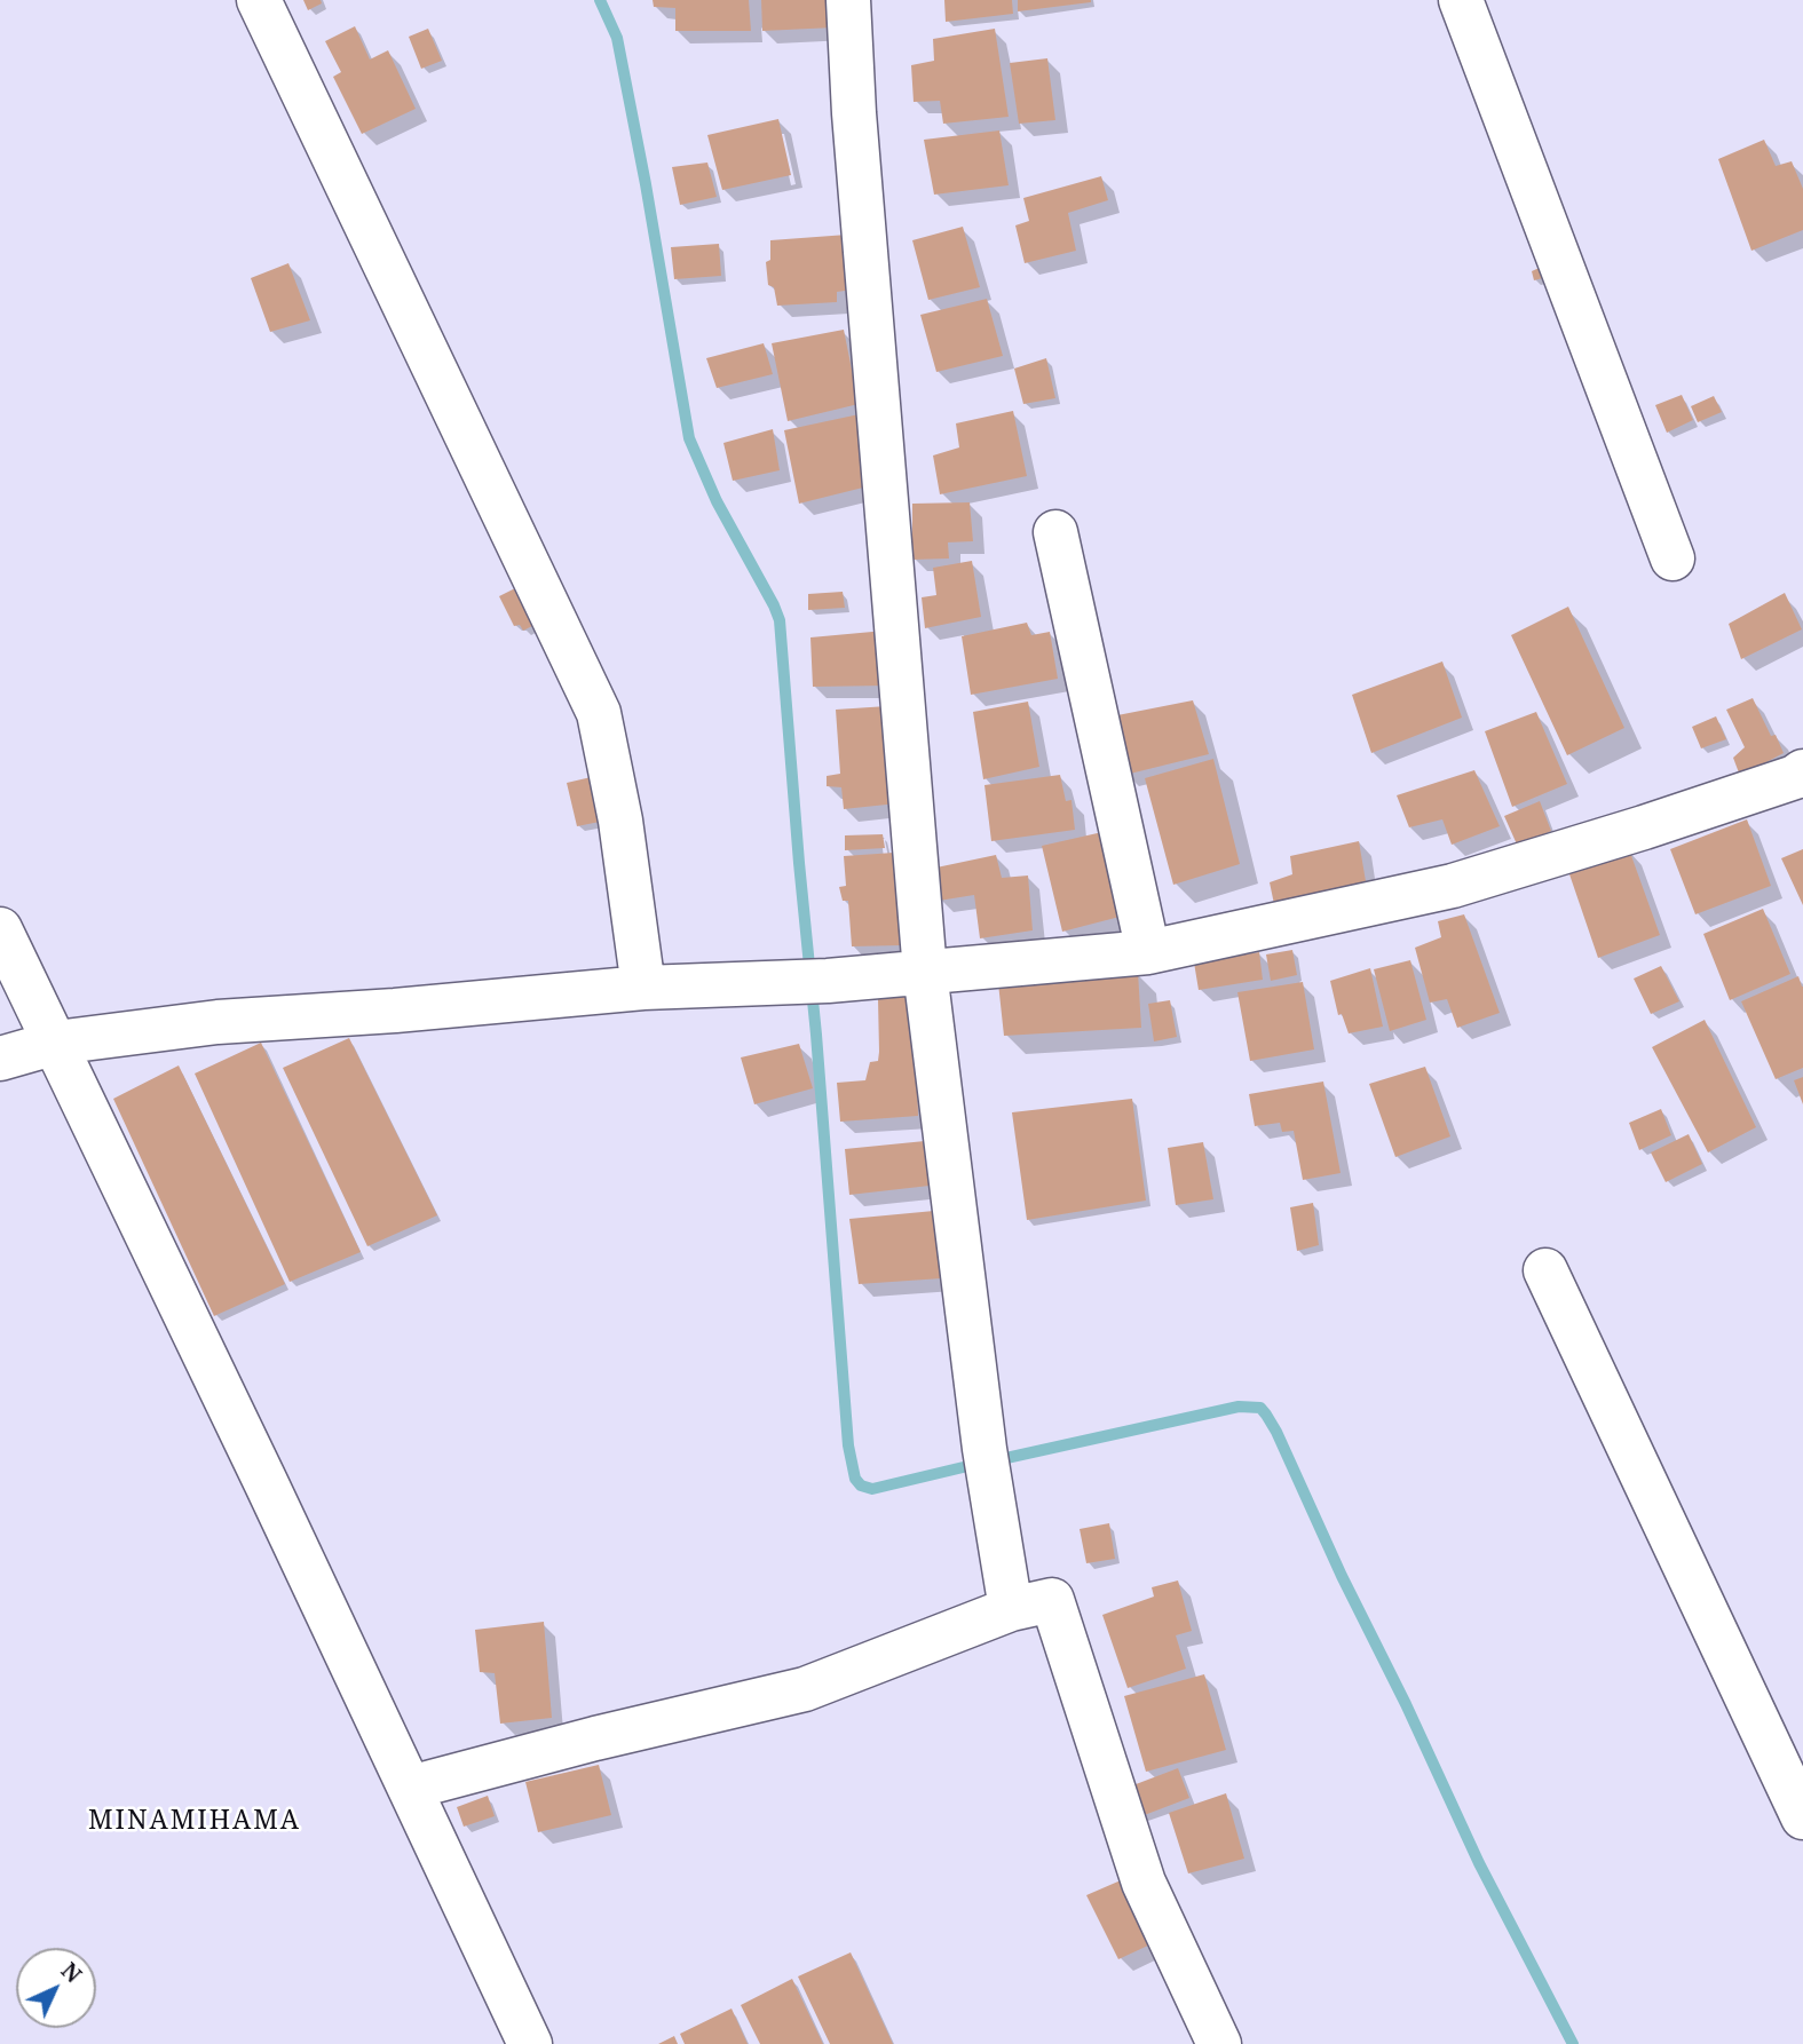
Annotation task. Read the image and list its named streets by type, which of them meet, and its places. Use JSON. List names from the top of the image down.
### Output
{
  "districts": ["MINAMIHAMA"],
  "north": "top right"
}
